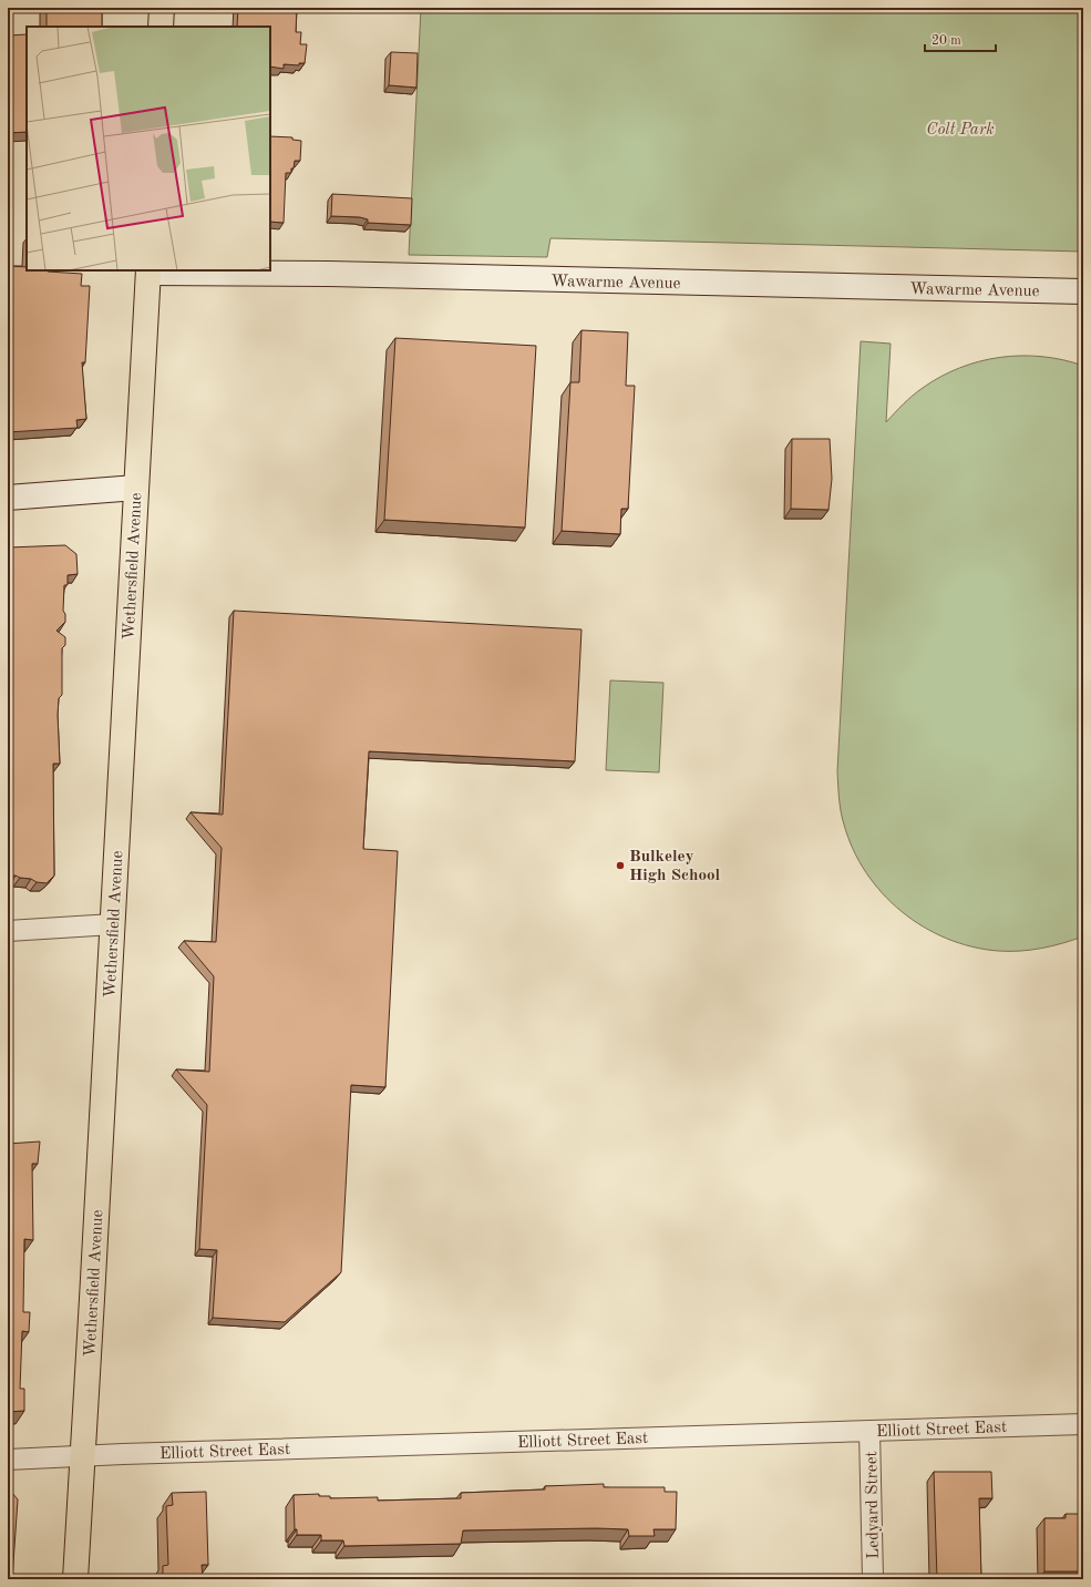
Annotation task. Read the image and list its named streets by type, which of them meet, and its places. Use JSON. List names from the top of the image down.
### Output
{
  "streets": {
    "main road": ["Wethersfield Avenue"],
    "street": ["Wawarme Avenue", "Elliott Street East", "Ledyard Street"]
  },
  "crossings": [
    ["Wawarme Avenue", "Wethersfield Avenue"],
    ["Wethersfield Avenue", "Elliott Street East"],
    ["Elliott Street East", "Ledyard Street"]
  ],
  "parks": ["Colt Park"],
  "places": ["Bulkeley High School"],
  "scale_bar": "20 m"
}
